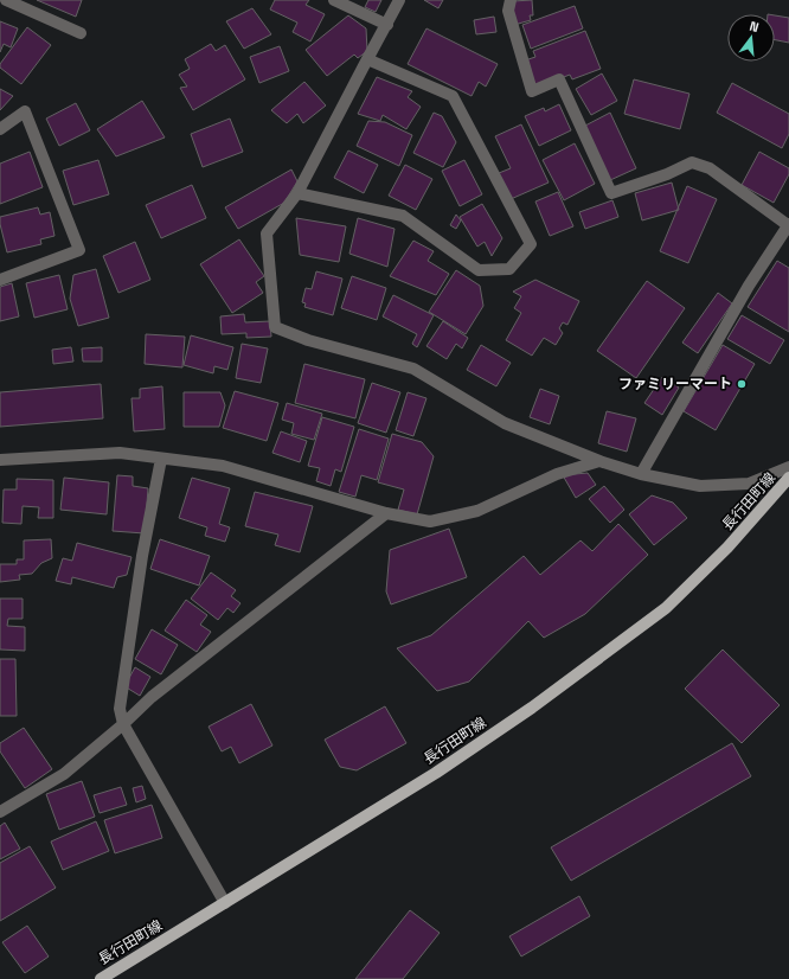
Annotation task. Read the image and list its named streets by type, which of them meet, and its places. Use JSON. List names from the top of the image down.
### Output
{
  "streets": {
    "main road": ["長行田町線"]
  },
  "places": ["ファミリーマート"],
  "north": "top"
}
